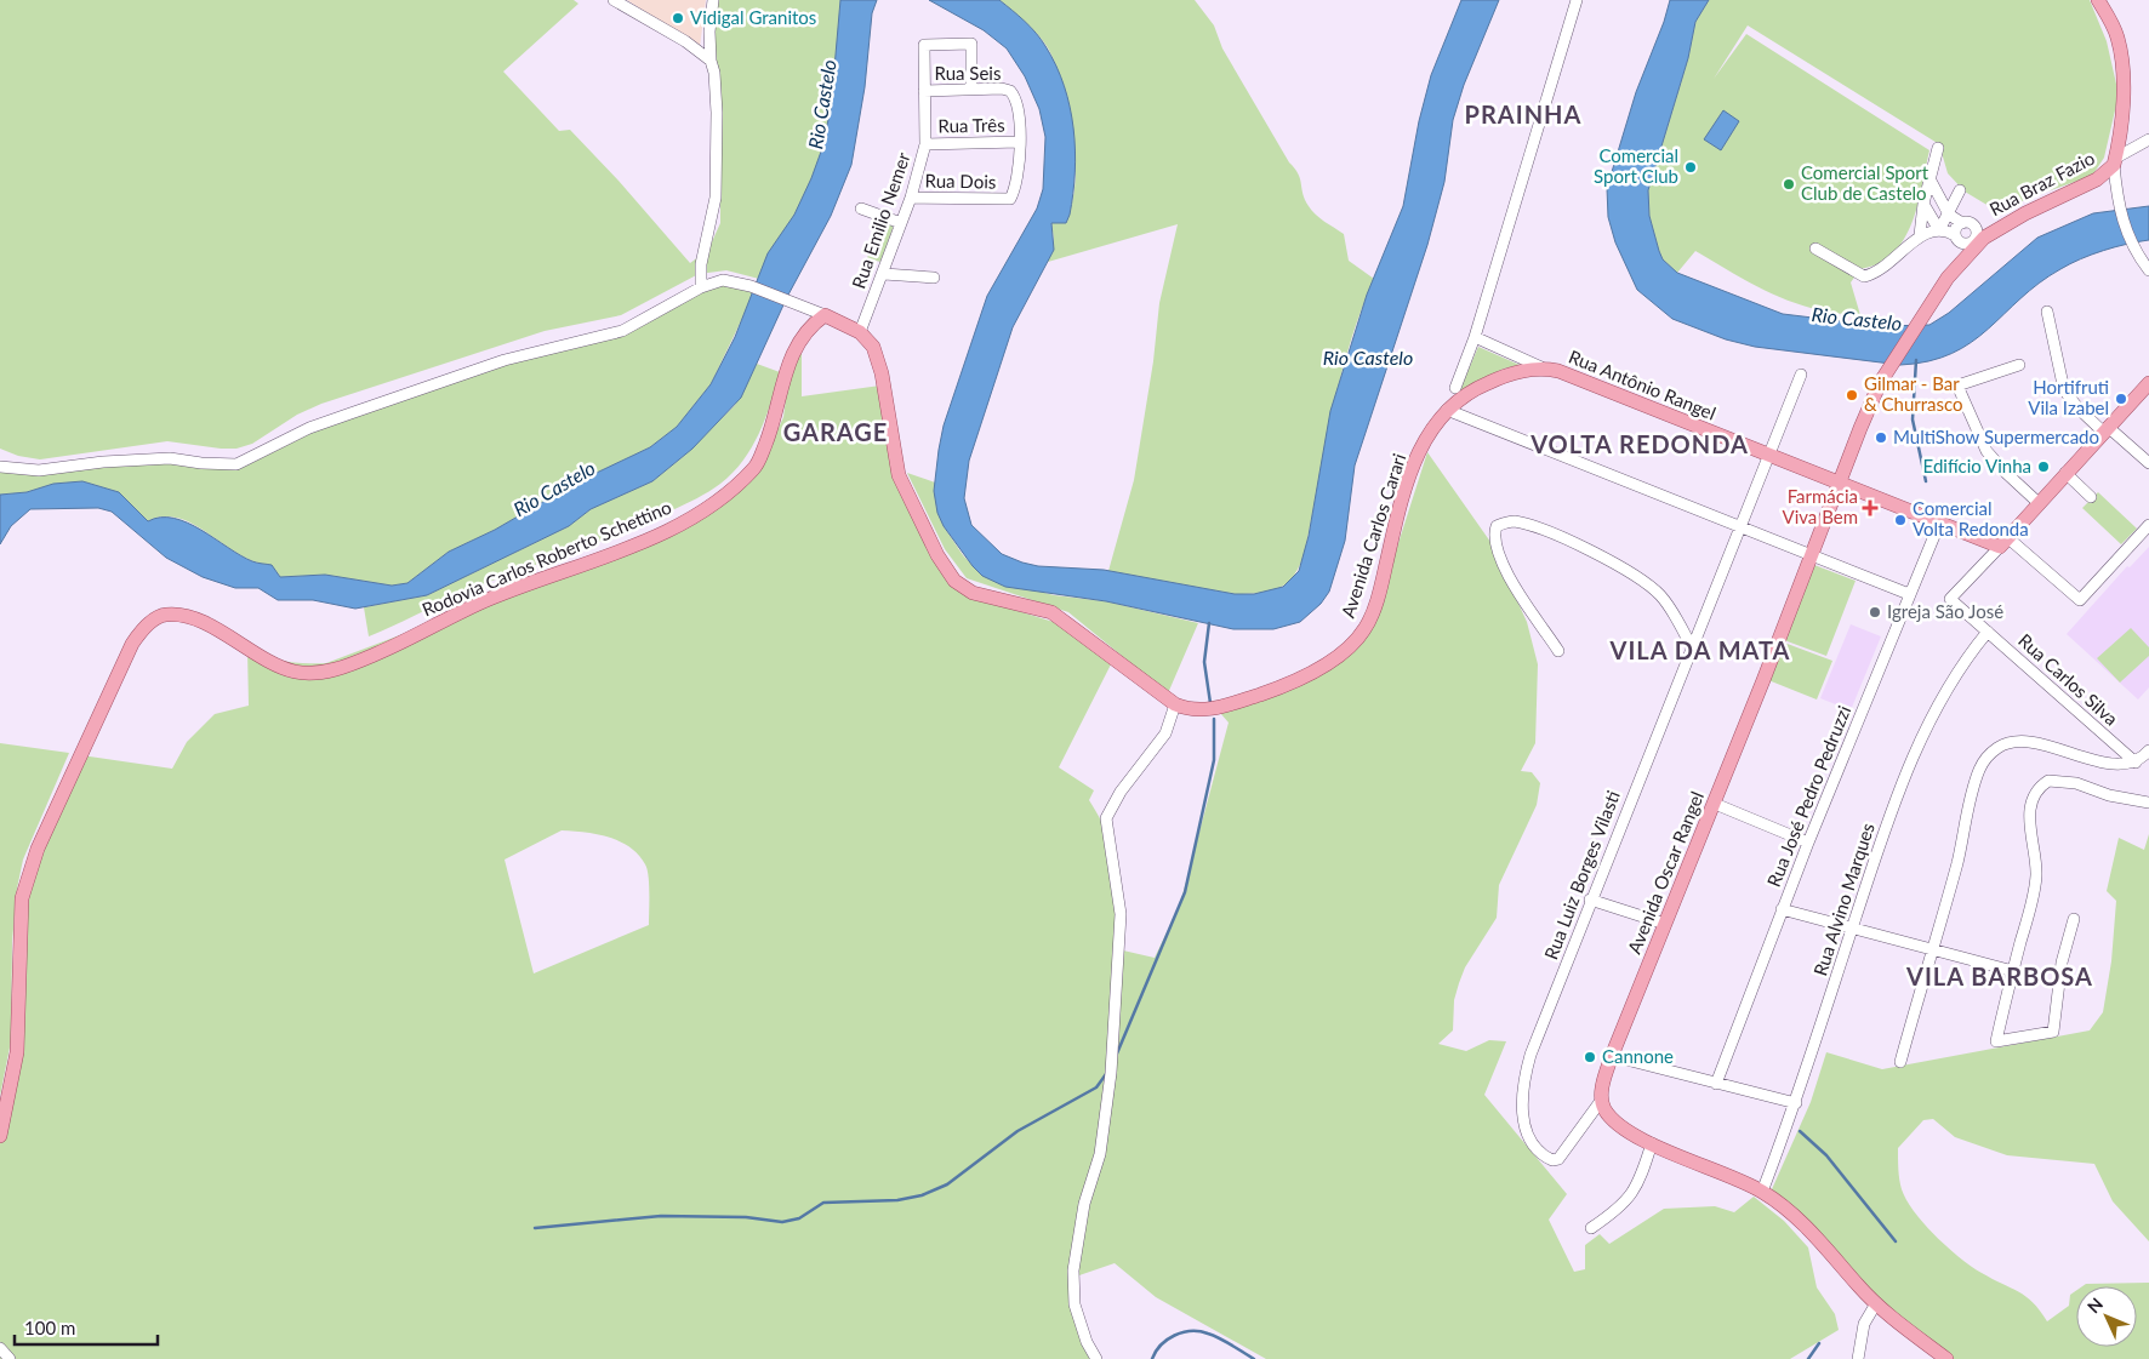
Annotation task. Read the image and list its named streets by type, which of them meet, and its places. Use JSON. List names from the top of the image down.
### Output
{
  "streets": {
    "main road": [
      "Rua Braz Fazio",
      "Rua Antônio Rangel",
      "Avenida Carlos Carari",
      "Rodovia Carlos Roberto Schettino",
      "Avenida Oscar Rangel"
    ],
    "street": [
      "Rua Seis",
      "Rua Três",
      "Rua Dois",
      "Rua Emilio Nemer",
      "Rua Carlos Silva",
      "Rua José Pedro Pedruzzi",
      "Rua Luiz Borges Vilasti",
      "Rua Alvino Marques"
    ]
  },
  "crossings": [
    ["Rua Seis", "Rua Três"],
    ["Rua Seis", "Rua Dois"],
    ["Rua Seis", "Rua Emilio Nemer"],
    ["Rua Três", "Rua Dois"],
    ["Rua Três", "Rua Emilio Nemer"],
    ["Rua Dois", "Rua Emilio Nemer"],
    ["Rua Braz Fazio", "Rua Antônio Rangel"],
    ["Rua Braz Fazio", "Avenida Oscar Rangel"],
    ["Rua Emilio Nemer", "Avenida Carlos Carari"],
    ["Rua Antônio Rangel", "Rua Carlos Silva"],
    ["Rua Antônio Rangel", "Rua José Pedro Pedruzzi"],
    ["Rua Antônio Rangel", "Avenida Oscar Rangel"],
    ["Rua Antônio Rangel", "Rua Luiz Borges Vilasti"],
    ["Avenida Carlos Carari", "Rodovia Carlos Roberto Schettino"],
    ["Rua Carlos Silva", "Rua Alvino Marques"],
    ["Avenida Oscar Rangel", "Rua Luiz Borges Vilasti"]
  ],
  "districts": [
    "PRAINHA",
    "GARAGE",
    "VOLTA REDONDA",
    "VILA DA MATA",
    "VILA BARBOSA"
  ],
  "water": ["Rio Castelo"],
  "places": {
    "other": [
      "Vidigal Granitos",
      "Comercial Sport Club",
      "Comercial Sport Club de Castelo",
      "Gilmar - Bar & Churrasco",
      "Hortifruti Vila Izabel",
      "MultiShow Supermercado",
      "Edifício Vinha",
      "Comercial Volta Redonda",
      "Igreja São José",
      "Cannone"
    ],
    "health": ["Farmácia Viva Bem"]
  },
  "scale_bar": "100 m",
  "north": "top left"
}
